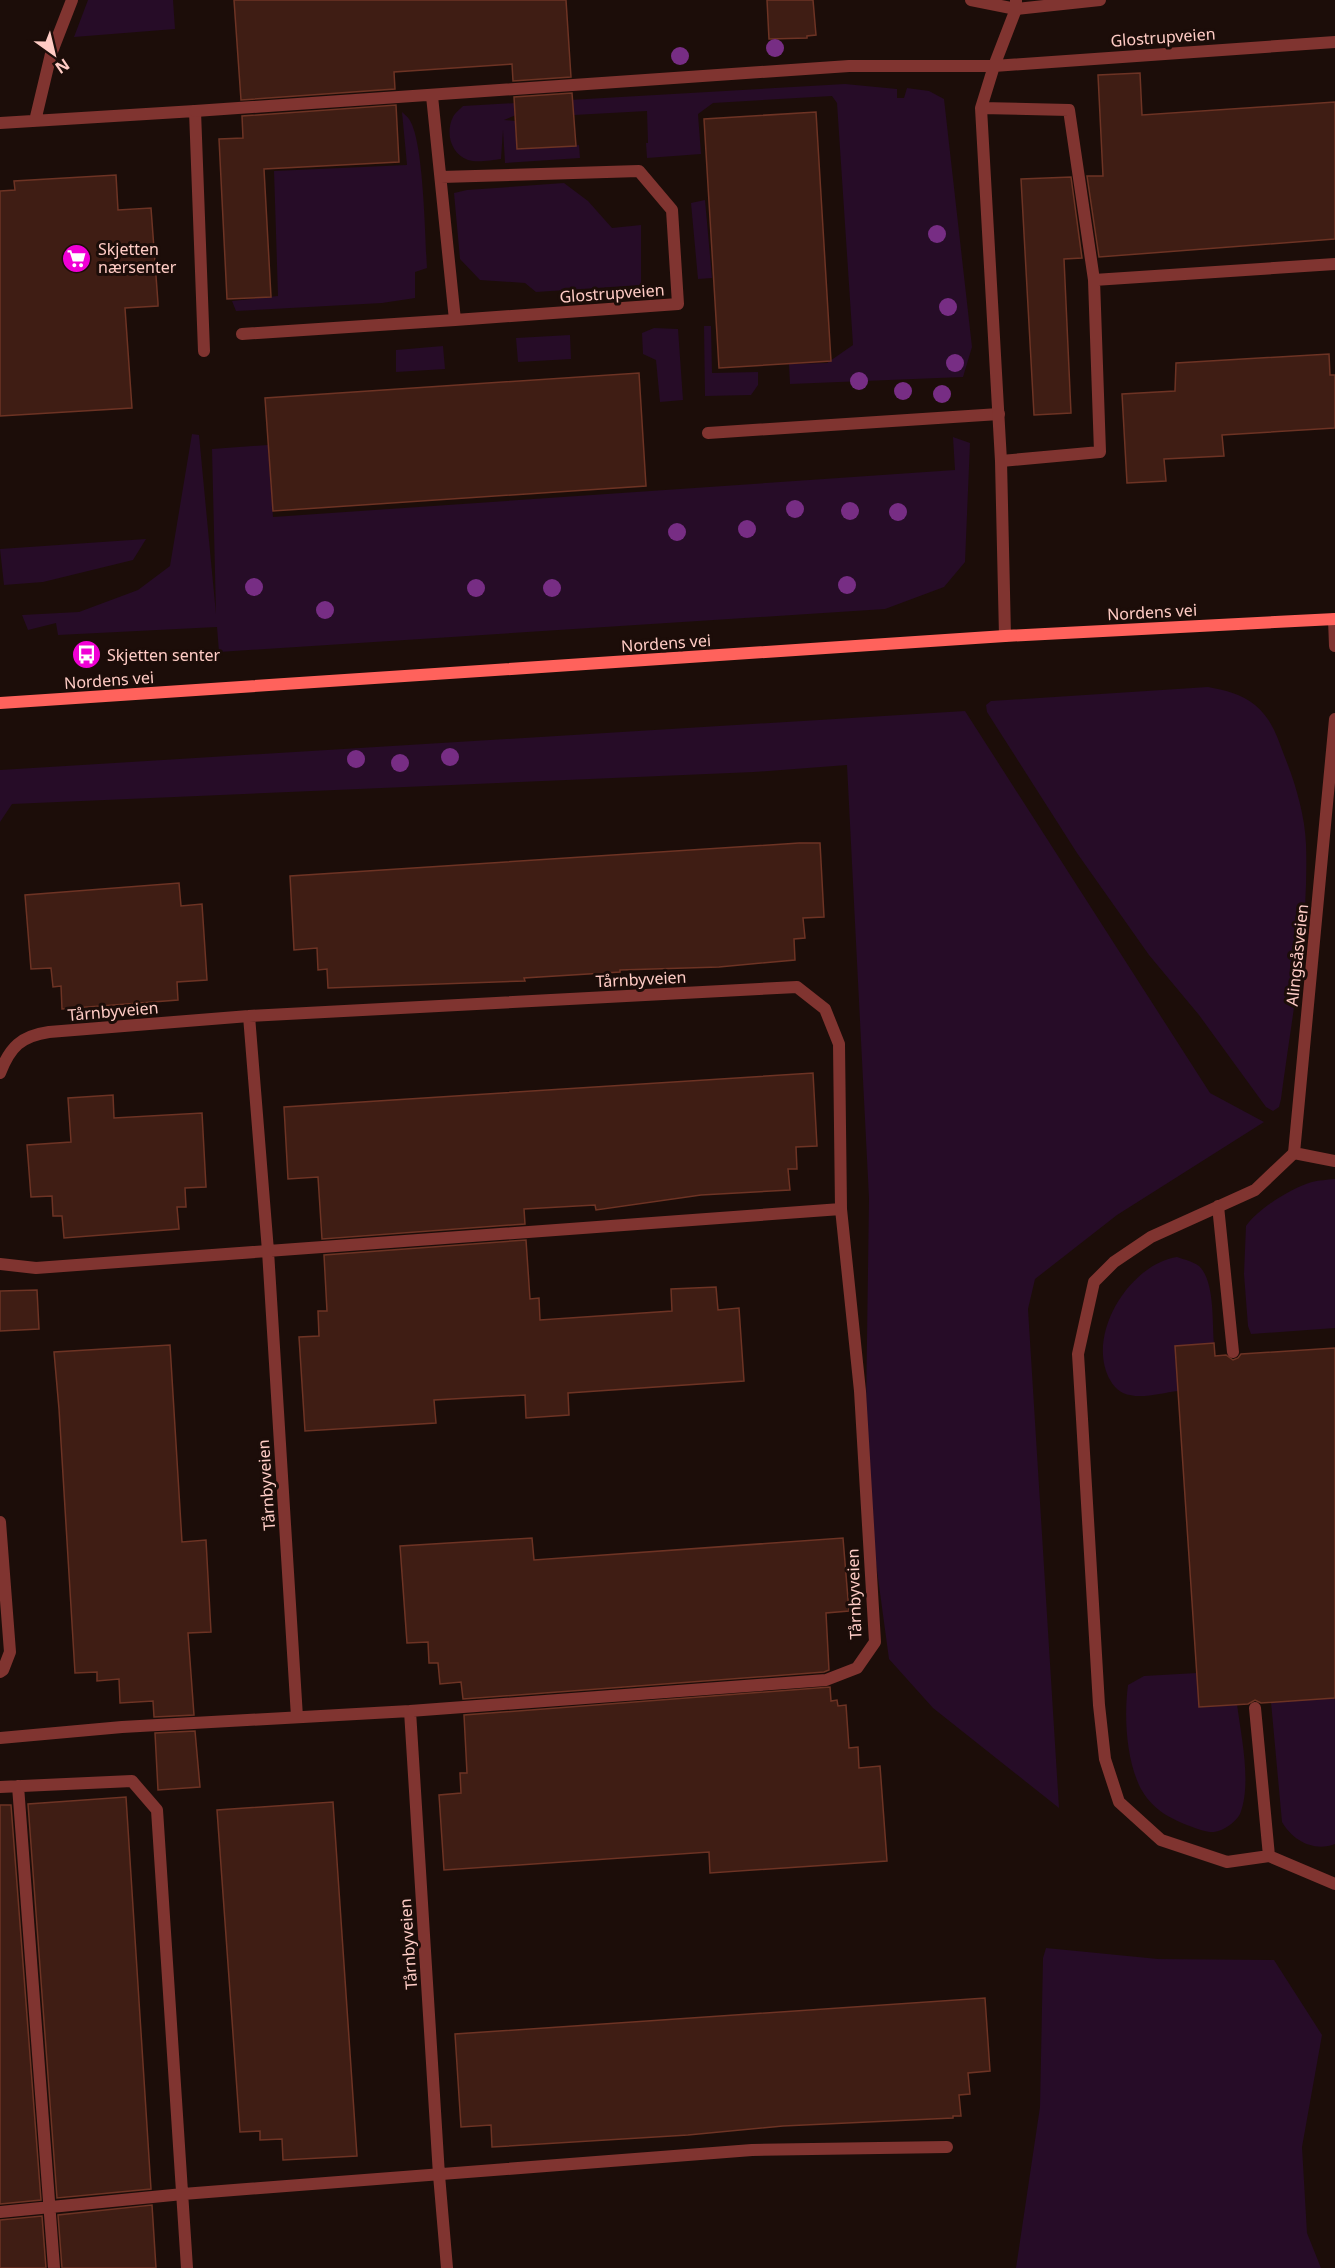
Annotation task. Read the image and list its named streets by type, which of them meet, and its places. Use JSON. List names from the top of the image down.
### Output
{
  "streets": {
    "street": [
      "Glostrupveien",
      "Nordens vei",
      "Alingsåsveien",
      "Tårnbyveien"
    ]
  },
  "places": {
    "supermarket": ["Skjetten nærsenter"],
    "bus stop": ["Skjetten senter"]
  },
  "north": "bottom right"
}
